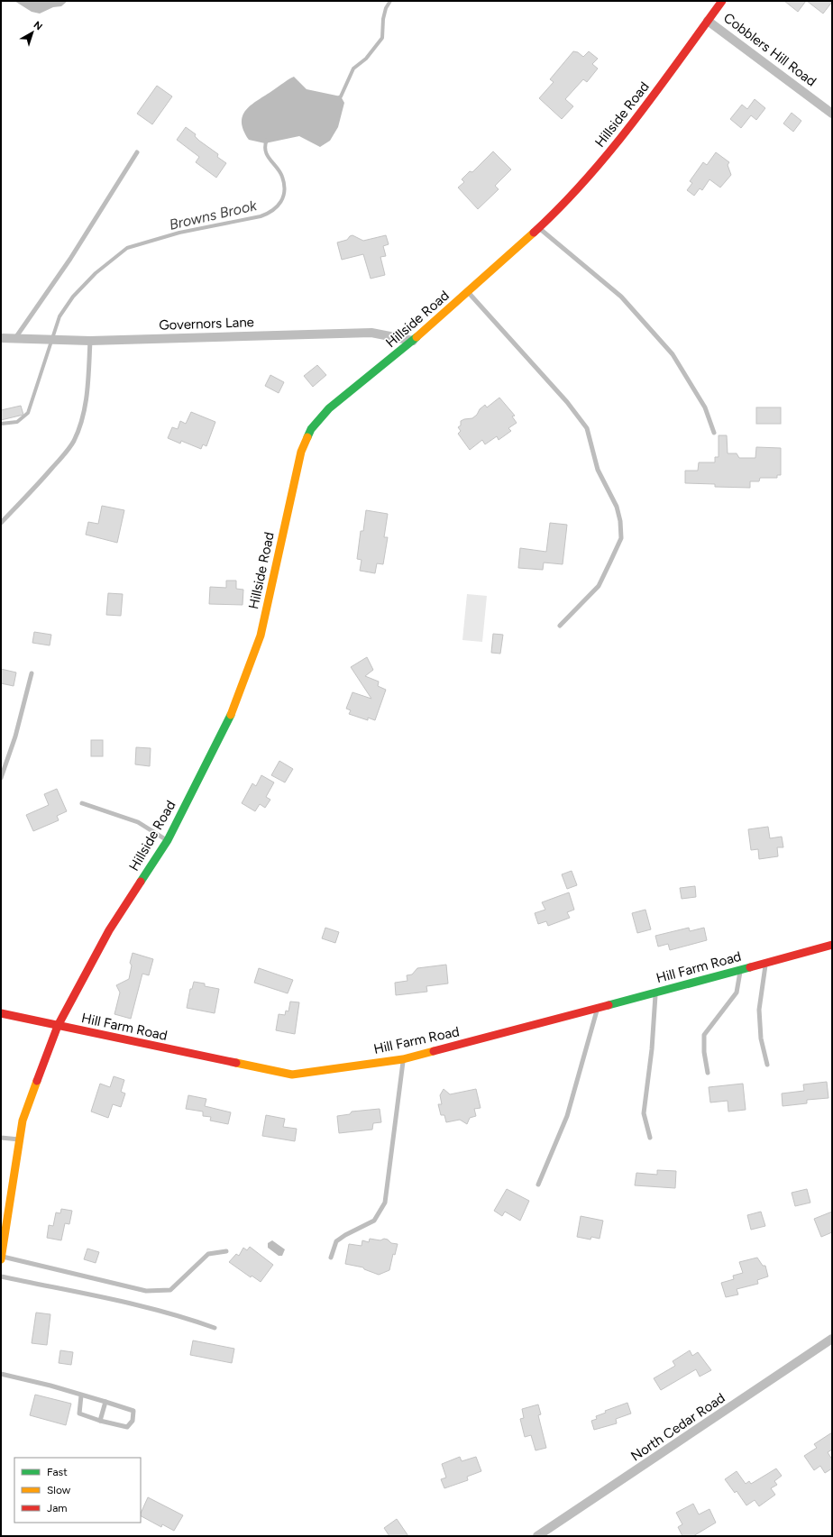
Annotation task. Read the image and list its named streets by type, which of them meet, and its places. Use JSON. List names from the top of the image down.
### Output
{
  "streets": {
    "street": [
      "Cobblers Hill Road",
      "Hillside Road",
      "Governors Lane",
      "Hill Farm Road",
      "North Cedar Road"
    ]
  },
  "crossings": [
    ["Cobblers Hill Road", "Hillside Road"],
    ["Hillside Road", "Governors Lane"],
    ["Hillside Road", "Hill Farm Road"]
  ],
  "water": ["Browns Brook"],
  "legend": ["Fast", "Slow", "Jam"],
  "north": "top right"
}
